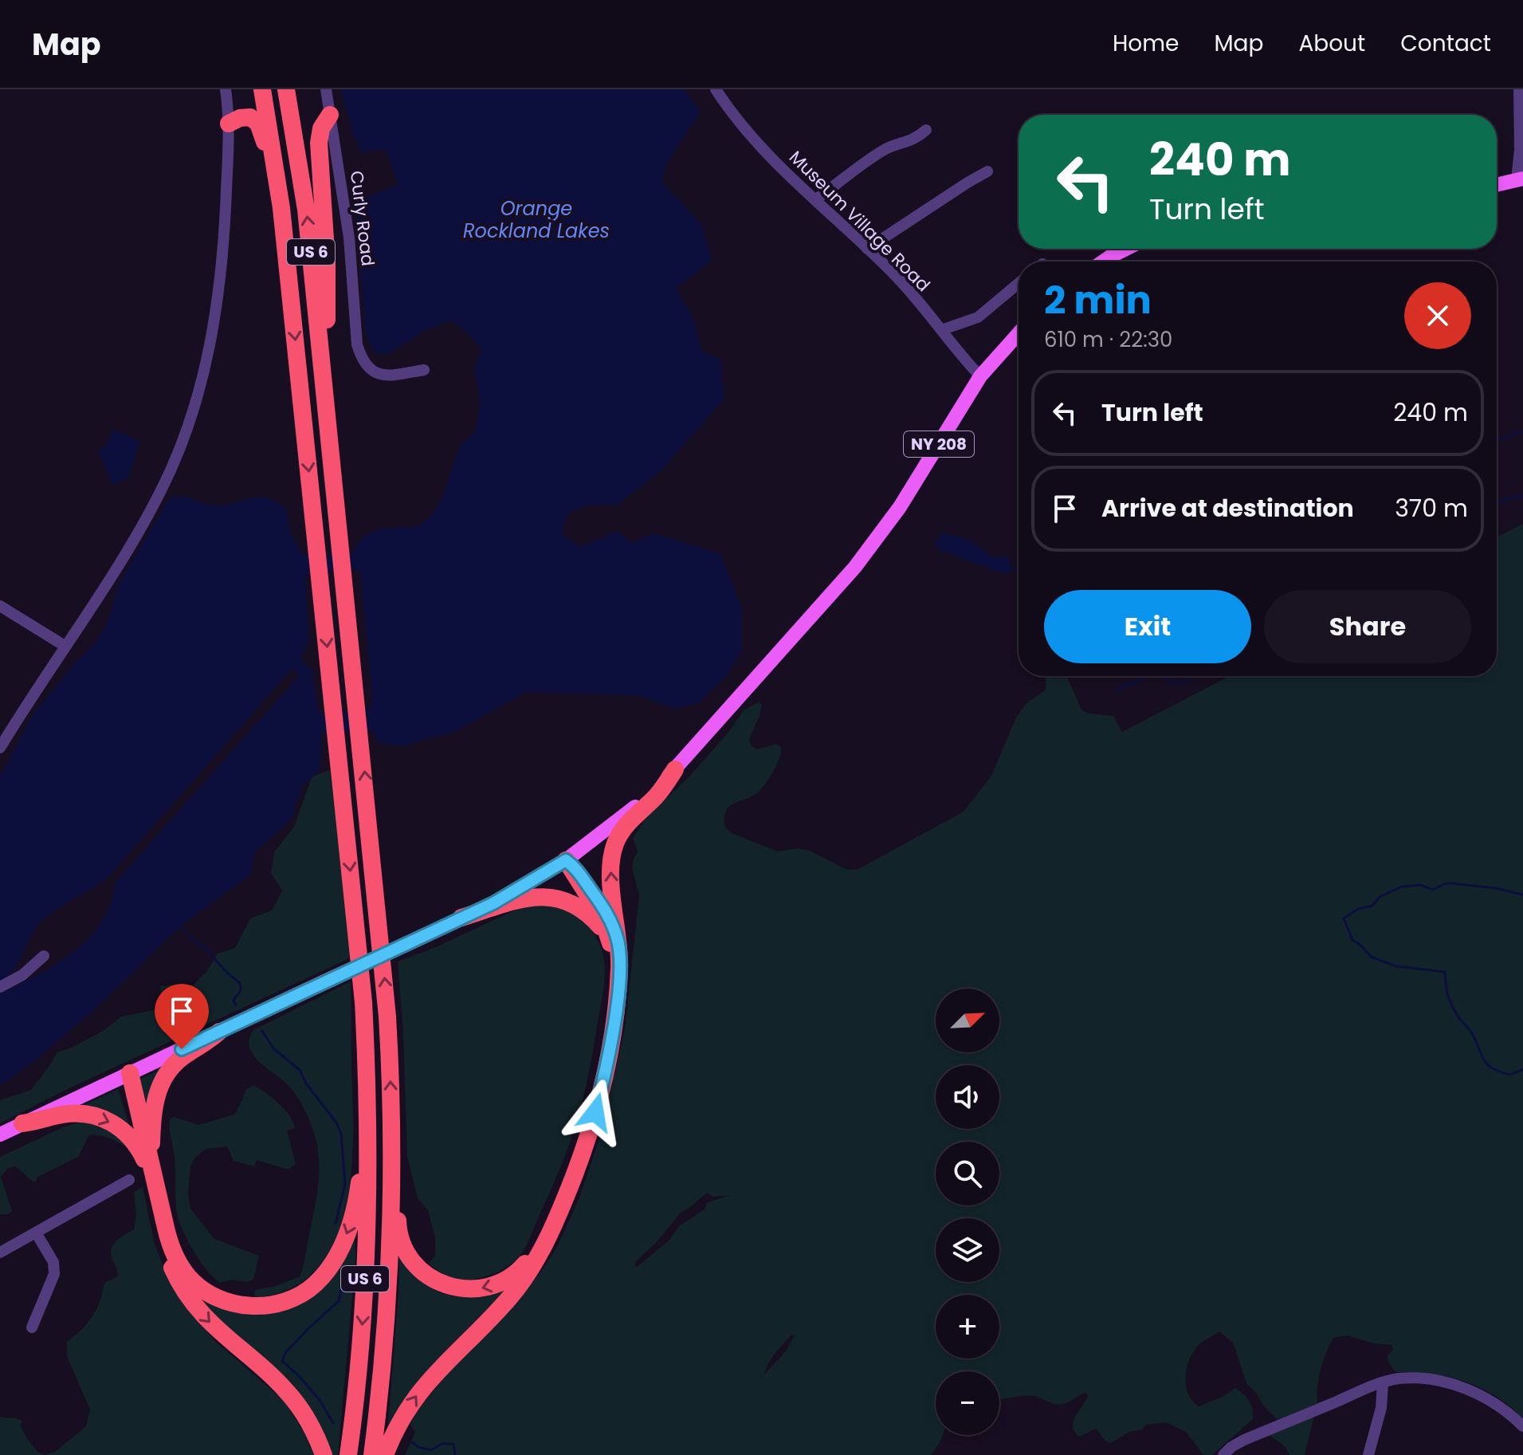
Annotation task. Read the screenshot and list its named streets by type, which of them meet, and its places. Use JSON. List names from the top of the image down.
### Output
{
  "streets": {
    "highway": ["US 6"],
    "main road": ["NY 208"],
    "street": ["Curly Road", "Museum Village Road"]
  },
  "crossings": [
    ["Museum Village Road", "NY 208"]
  ],
  "water": ["Orange Rockland Lakes"],
  "north": "top right",
  "page": {
    "header": "Map",
    "nav": [
      "Home",
      "Map",
      "About",
      "Contact"
    ],
    "turn": ["240 m", "Turn left"],
    "heading": ["2 min", "610 m · 22:30"],
    "list": [
      {
        "name": "Turn left",
        "value": "240 m"
      },
      {
        "name": "Arrive at destination",
        "value": "370 m"
      }
    ],
    "buttons": ["Exit", "Share"],
    "map_buttons": ["+", "−"]
  }
}
